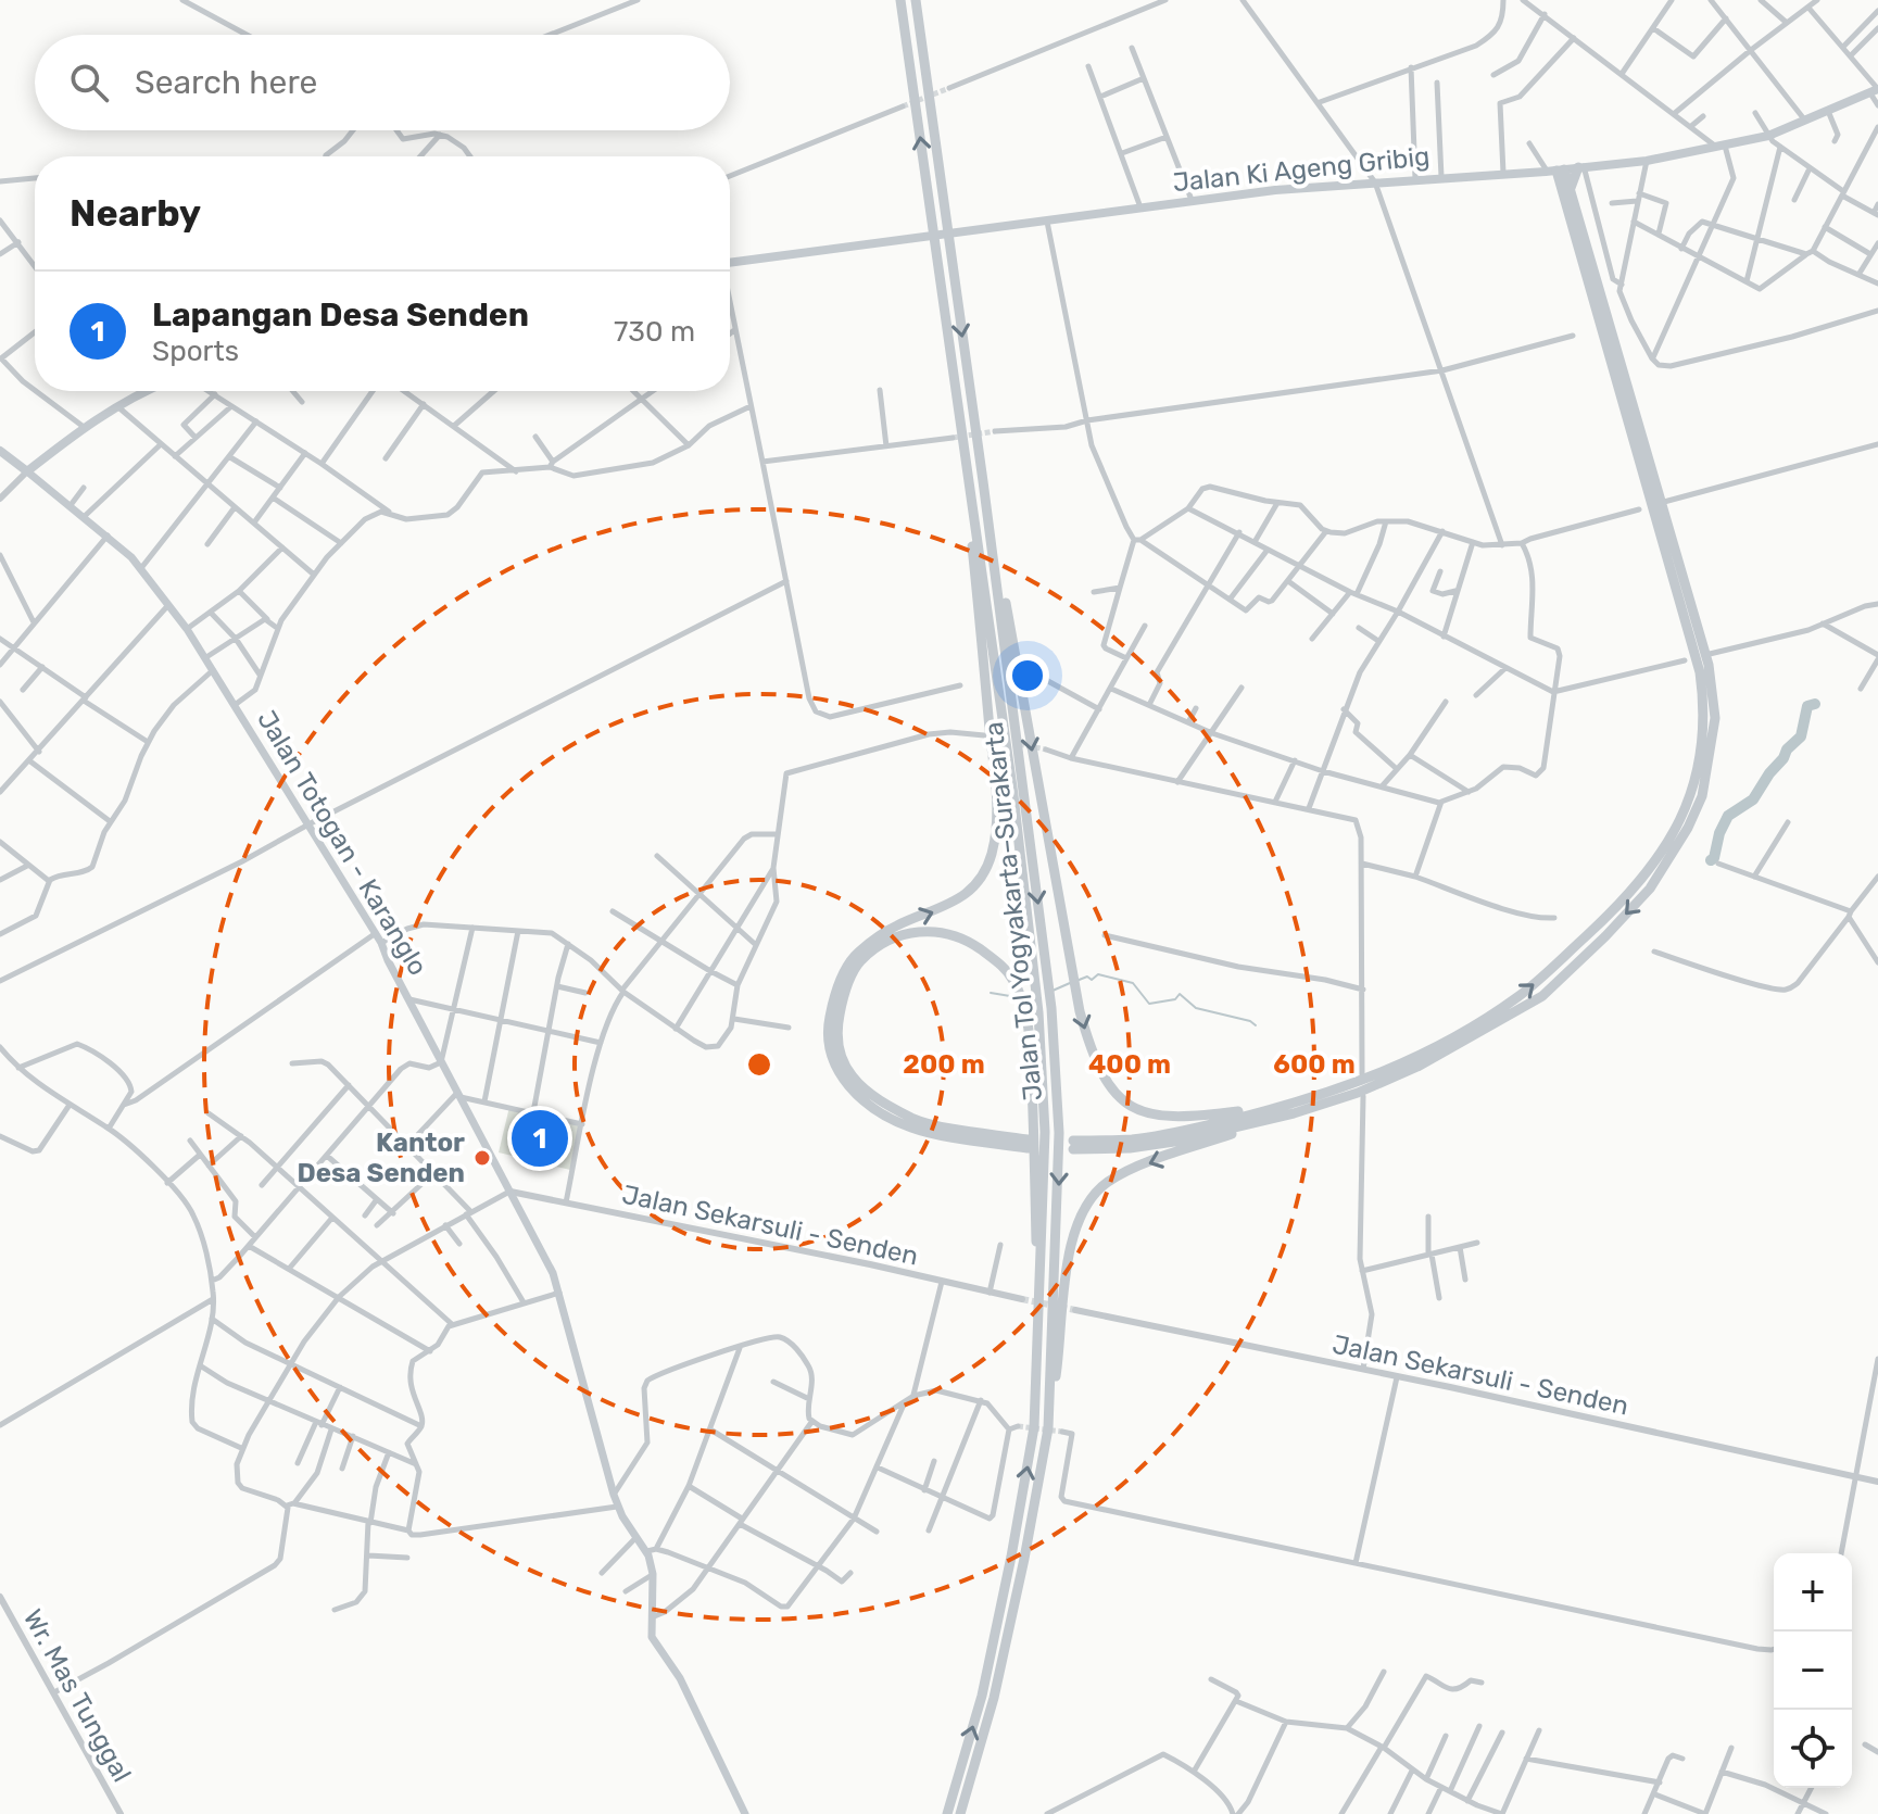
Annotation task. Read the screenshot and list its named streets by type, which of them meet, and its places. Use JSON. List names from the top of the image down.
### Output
{
  "streets": {
    "highway": ["Jalan Tol Yogyakarta–Surakarta"],
    "main road": ["Jalan Ki Ageng Gribig", "Jalan Totogan - Karanglo"],
    "street": ["Jalan Sekarsuli - Senden", "Wr. Mas Tunggal"]
  },
  "crossings": [
    ["Jalan Totogan - Karanglo", "Jalan Sekarsuli - Senden"]
  ],
  "places": ["Kantor Desa Senden"],
  "page": {
    "search": "Search here",
    "heading": "Nearby",
    "list": [
      {
        "mark": "1",
        "name": "Lapangan Desa Senden",
        "note": "Sports",
        "value": "730 m"
      }
    ],
    "pins": "1",
    "map_buttons": ["+", "−"]
  },
  "rings": ["200 m", "400 m", "600 m"]
}
